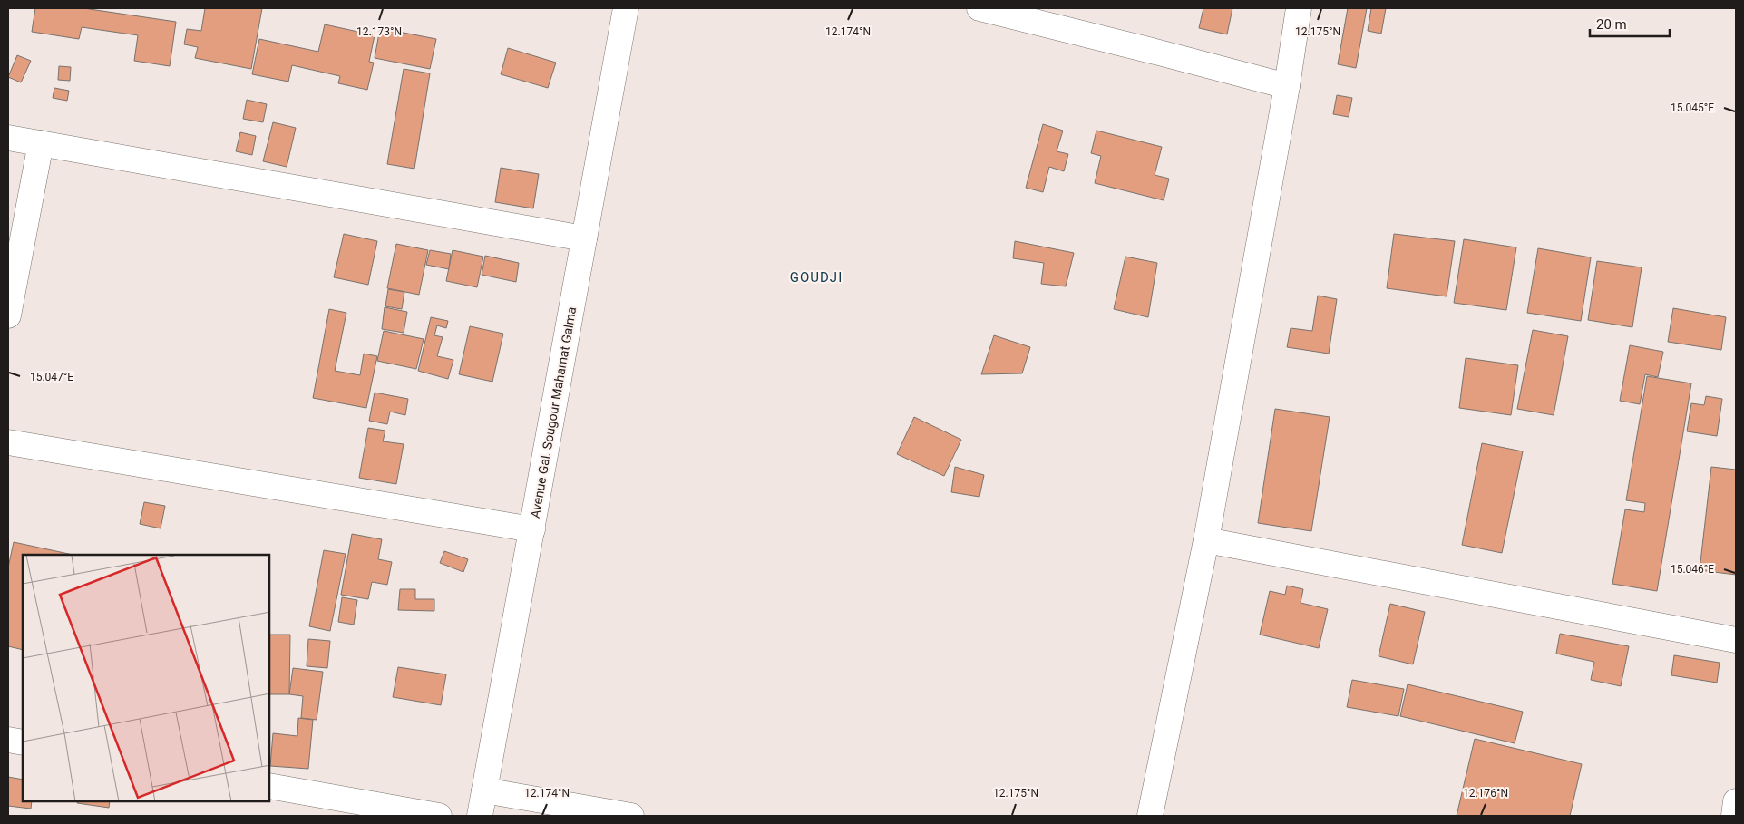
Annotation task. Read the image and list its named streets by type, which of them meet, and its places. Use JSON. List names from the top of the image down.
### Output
{
  "streets": {
    "street": ["Avenue Gal. Sougour Mahamat Galma"]
  },
  "districts": ["GOUDJI"],
  "scale_bar": "20 m",
  "coordinates": [
    "12.173°N",
    "12.174°N",
    "12.175°N",
    "15.045°E",
    "15.047°E",
    "15.046°E",
    "12.176°N"
  ]
}
